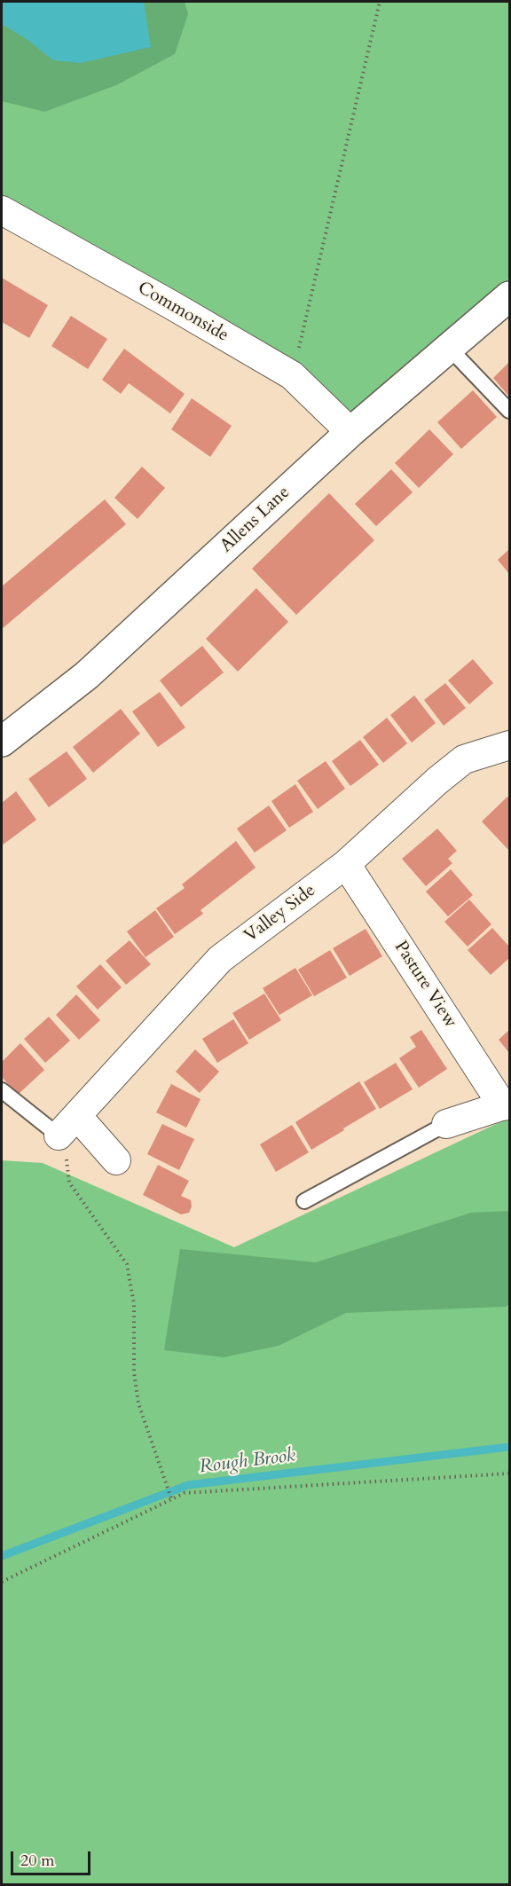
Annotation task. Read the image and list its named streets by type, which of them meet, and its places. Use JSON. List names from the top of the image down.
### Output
{
  "streets": {
    "street": [
      "Commonside",
      "Allens Lane",
      "Valley Side",
      "Pasture View"
    ]
  },
  "crossings": [
    ["Commonside", "Allens Lane"],
    ["Valley Side", "Pasture View"]
  ],
  "water": ["Rough Brook"],
  "scale_bar": "20 m"
}
